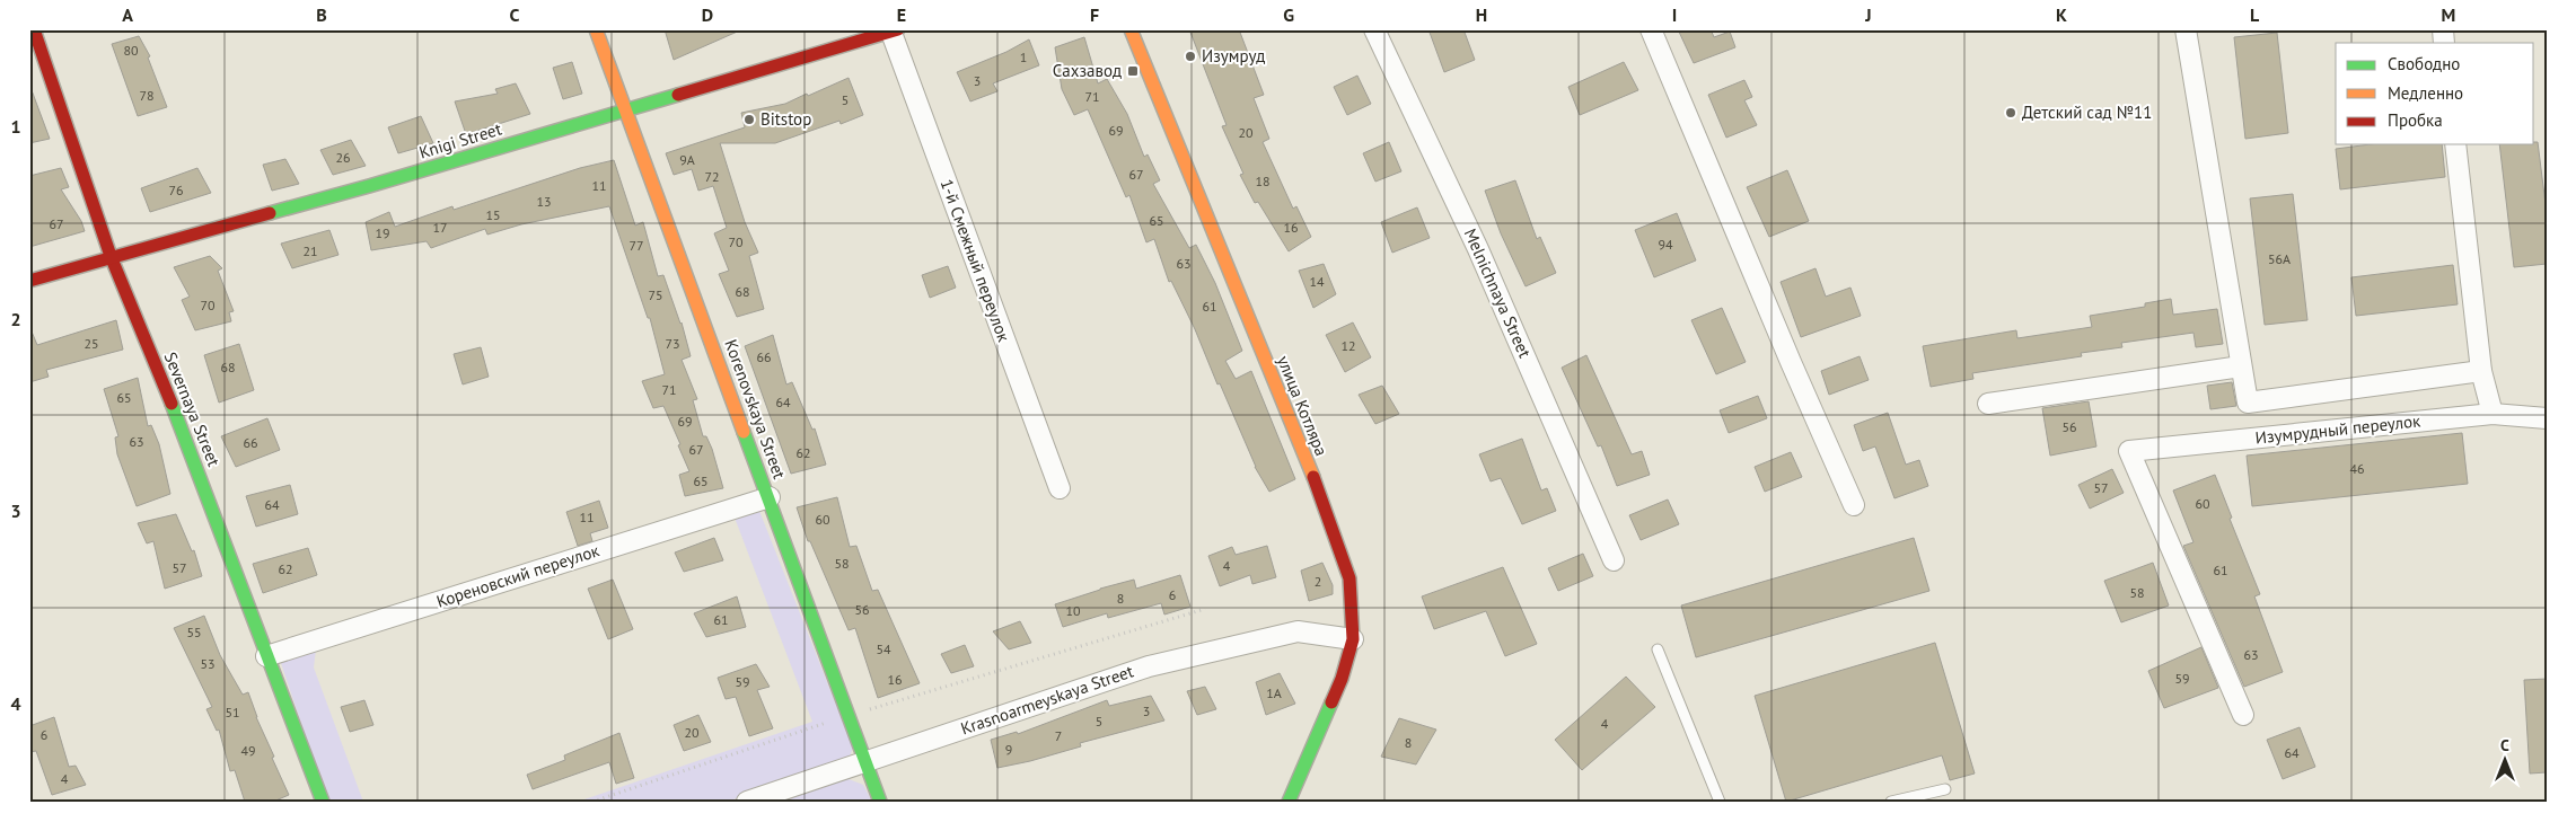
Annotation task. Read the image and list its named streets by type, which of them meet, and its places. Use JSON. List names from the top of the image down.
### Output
{
  "streets": {
    "street": [
      "Knigi Street",
      "1-й Смежный переулок",
      "Melnichnaya Street",
      "улица Котляра",
      "Severnaya Street",
      "Korenovskaya Street",
      "Изумрудный переулок",
      "Кореновский переулок",
      "Krasnoarmeyskaya Street"
    ]
  },
  "crossings": [
    ["Knigi Street", "1-й Смежный переулок"],
    ["Knigi Street", "Severnaya Street"],
    ["Knigi Street", "Korenovskaya Street"],
    ["улица Котляра", "Krasnoarmeyskaya Street"],
    ["Severnaya Street", "Кореновский переулок"],
    ["Korenovskaya Street", "Кореновский переулок"],
    ["Korenovskaya Street", "Krasnoarmeyskaya Street"]
  ],
  "places": {
    "other": ["Изумруд", "Детский сад №11", "Bitstop"],
    "transit": ["Сахзавод"]
  },
  "house_numbers": [
    "80",
    "1",
    "3",
    "78",
    "71",
    "5",
    "69",
    "20",
    "26",
    "9А",
    "67",
    "72",
    "18",
    "11",
    "76",
    "13",
    "15",
    "65",
    "67",
    "17",
    "16",
    "19",
    "70",
    "94",
    "77",
    "21",
    "56А",
    "63",
    "14",
    "68",
    "75",
    "70",
    "61",
    "25",
    "73",
    "12",
    "66",
    "68",
    "71",
    "65",
    "64",
    "69",
    "56",
    "63",
    "66",
    "67",
    "62",
    "46",
    "65",
    "57",
    "60",
    "64",
    "11",
    "60",
    "58",
    "4",
    "57",
    "62",
    "61",
    "2",
    "58",
    "6",
    "8",
    "56",
    "10",
    "61",
    "55",
    "54",
    "63",
    "53",
    "59",
    "16",
    "59",
    "1А",
    "3",
    "51",
    "5",
    "4",
    "20",
    "6",
    "7",
    "8",
    "9",
    "49",
    "64",
    "4"
  ],
  "legend": ["Свободно", "Медленно", "Пробка"],
  "north": "top",
  "grid": {
    "columns": [
      "A",
      "B",
      "C",
      "D",
      "E",
      "F",
      "G",
      "H",
      "I",
      "J",
      "K",
      "L",
      "M"
    ],
    "rows": [
      "1",
      "2",
      "3",
      "4"
    ]
  }
}
